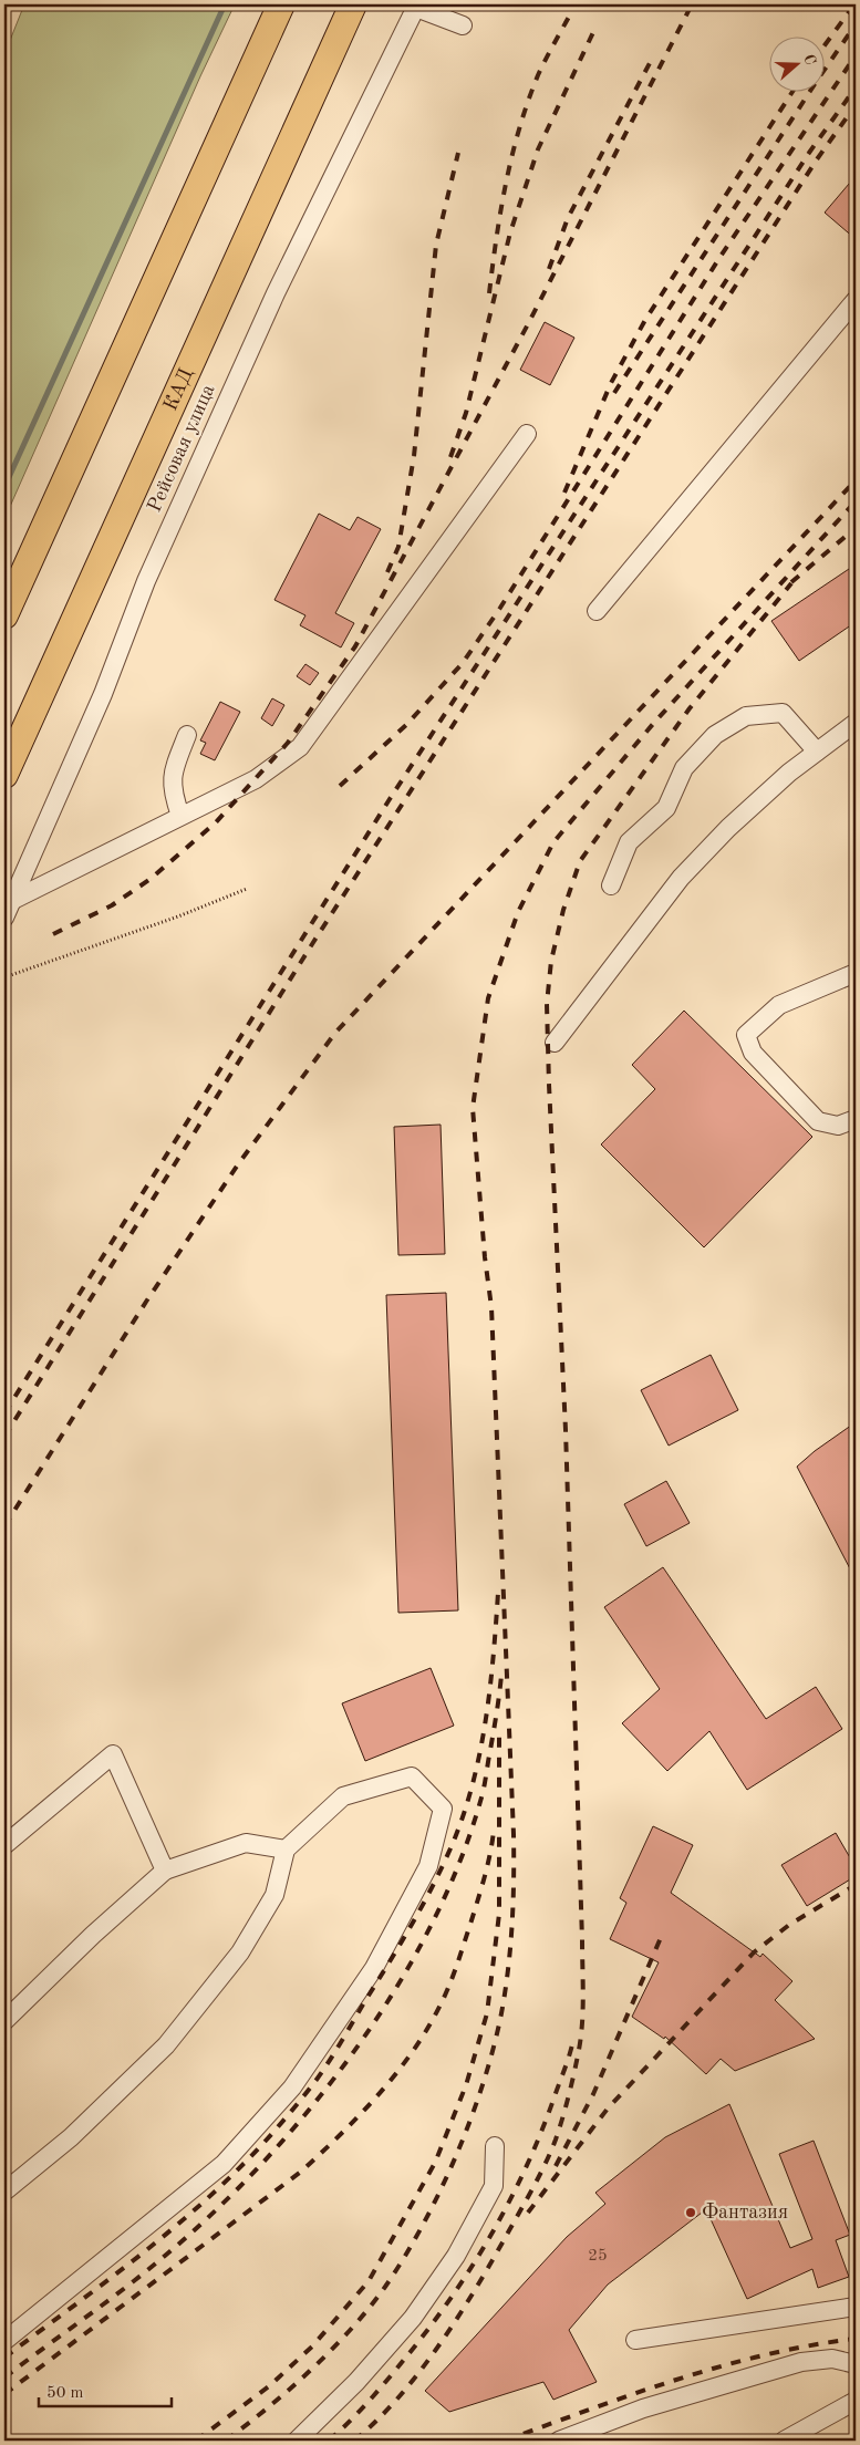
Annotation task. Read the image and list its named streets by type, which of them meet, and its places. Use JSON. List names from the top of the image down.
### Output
{
  "streets": {
    "highway": ["КАД"],
    "street": ["Рейсовая улица"]
  },
  "places": ["Фантазия"],
  "house_numbers": ["25"],
  "scale_bar": "50 m",
  "north": "right"
}
